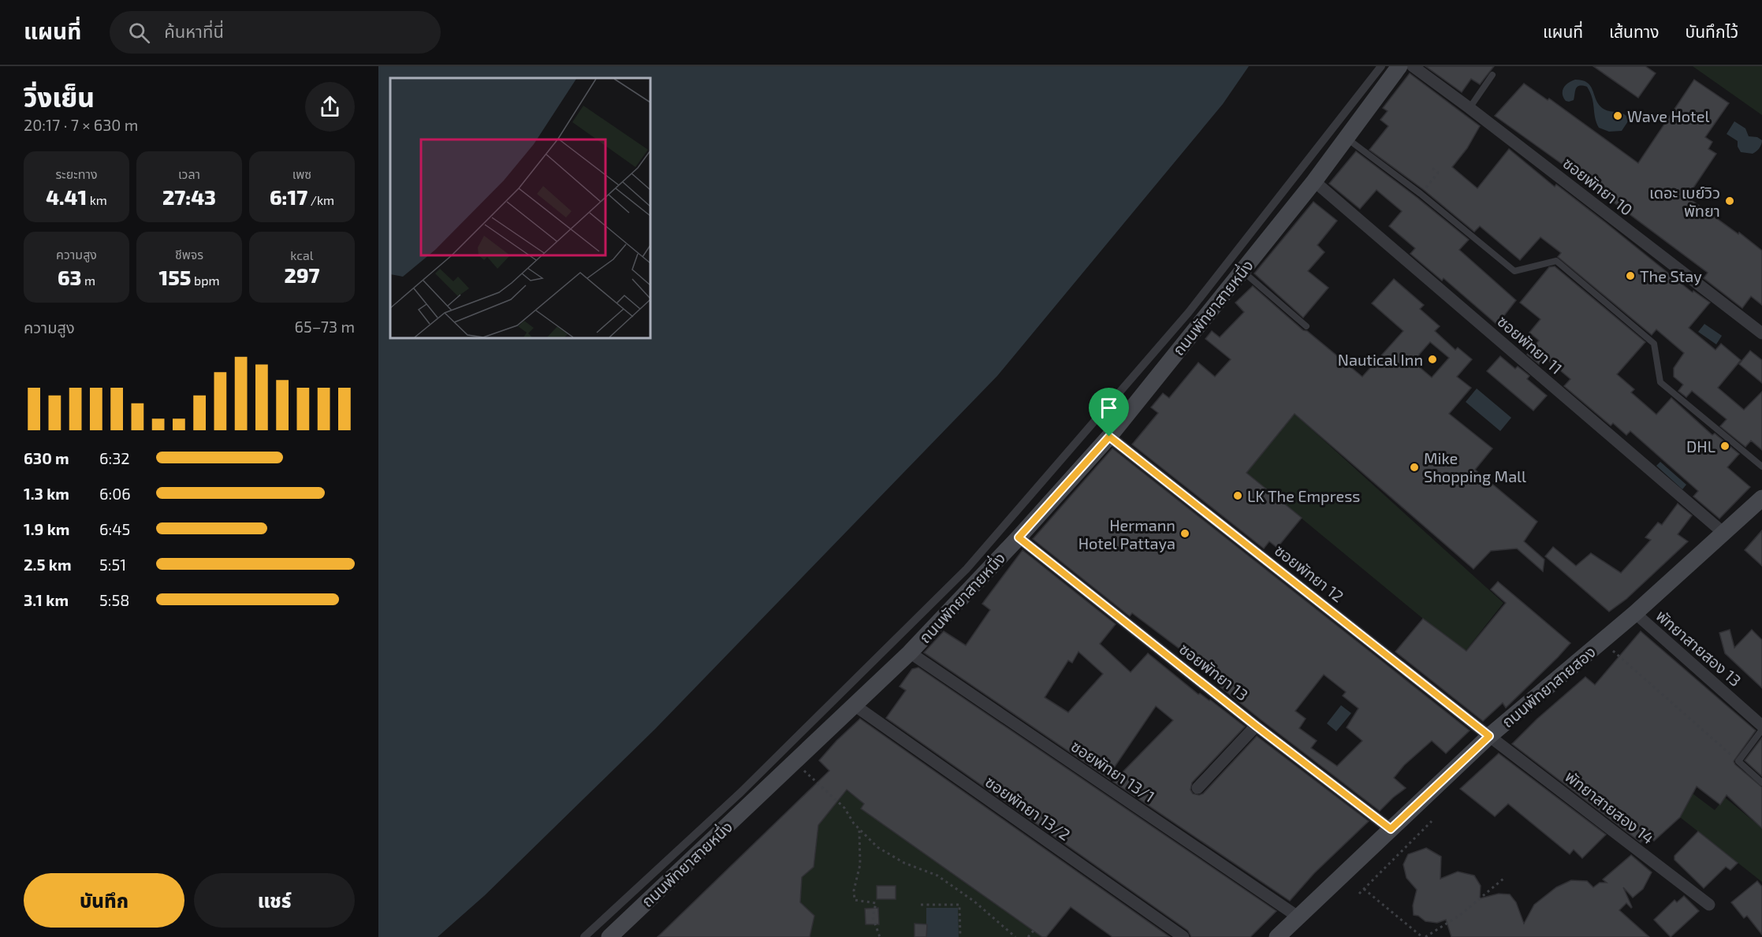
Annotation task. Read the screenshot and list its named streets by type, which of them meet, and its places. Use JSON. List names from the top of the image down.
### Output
{
  "streets": {
    "main road": ["ถนนพัทยาสายหนึ่ง", "ถนนพัทยาสายสอง"],
    "street": [
      "ซอยพัทยา 10",
      "ซอยพัทยา 11",
      "ซอยพัทยา 12",
      "พัทยาสายสอง 13",
      "ซอยพัทยา 13",
      "ซอยพัทยา 13/1",
      "พัทยาสายสอง 14",
      "ซอยพัทยา 13/2"
    ]
  },
  "crossings": [
    ["ถนนพัทยาสายหนึ่ง", "ซอยพัทยา 11"],
    ["ถนนพัทยาสายหนึ่ง", "ซอยพัทยา 12"],
    ["ถนนพัทยาสายหนึ่ง", "ซอยพัทยา 13"],
    ["ถนนพัทยาสายหนึ่ง", "ซอยพัทยา 13/1"],
    ["ถนนพัทยาสายหนึ่ง", "ซอยพัทยา 13/2"],
    ["ซอยพัทยา 11", "ถนนพัทยาสายสอง"],
    ["ซอยพัทยา 12", "ถนนพัทยาสายสอง"],
    ["ซอยพัทยา 12", "พัทยาสายสอง 14"],
    ["พัทยาสายสอง 13", "ถนนพัทยาสายสอง"],
    ["ซอยพัทยา 13", "ถนนพัทยาสายสอง"],
    ["ถนนพัทยาสายสอง", "ซอยพัทยา 13/1"],
    ["ถนนพัทยาสายสอง", "พัทยาสายสอง 14"]
  ],
  "places": [
    "Wave Hotel",
    "เดอะ เบย์วิว พัทยา",
    "The Stay",
    "Nautical Inn",
    "DHL",
    "Mike Shopping Mall",
    "LK The Empress",
    "Hermann Hotel Pattaya"
  ],
  "page": {
    "header": "แผนที่",
    "search": "ค้นหาที่นี่",
    "nav": ["แผนที่", "เส้นทาง", "บันทึกไว้"],
    "heading": ["วิ่งเย็น", "20:17 · 7 × 630 m"],
    "stats": [
      ["ระยะทาง", "4.41 km"],
      ["เวลา", "27:43"],
      ["เพซ", "6:17 /km"],
      ["ความสูง", "63 m"],
      ["ชีพจร", "155 bpm"],
      ["kcal", "297"]
    ],
    "chart": ["ความสูง", "65–73 m"],
    "list": [
      {
        "name": "630 m",
        "note": "6:32"
      },
      {
        "name": "1.3 km",
        "note": "6:06"
      },
      {
        "name": "1.9 km",
        "note": "6:45"
      },
      {
        "name": "2.5 km",
        "note": "5:51"
      },
      {
        "name": "3.1 km",
        "note": "5:58"
      }
    ],
    "buttons": ["บันทึก", "แชร์"]
  }
}
